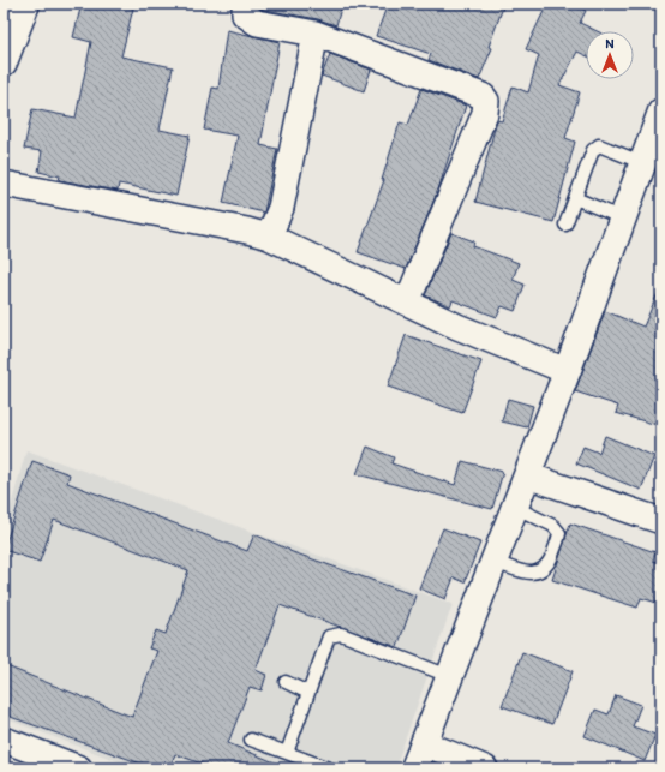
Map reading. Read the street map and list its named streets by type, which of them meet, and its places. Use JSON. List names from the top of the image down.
{
  "north": "top"
}
